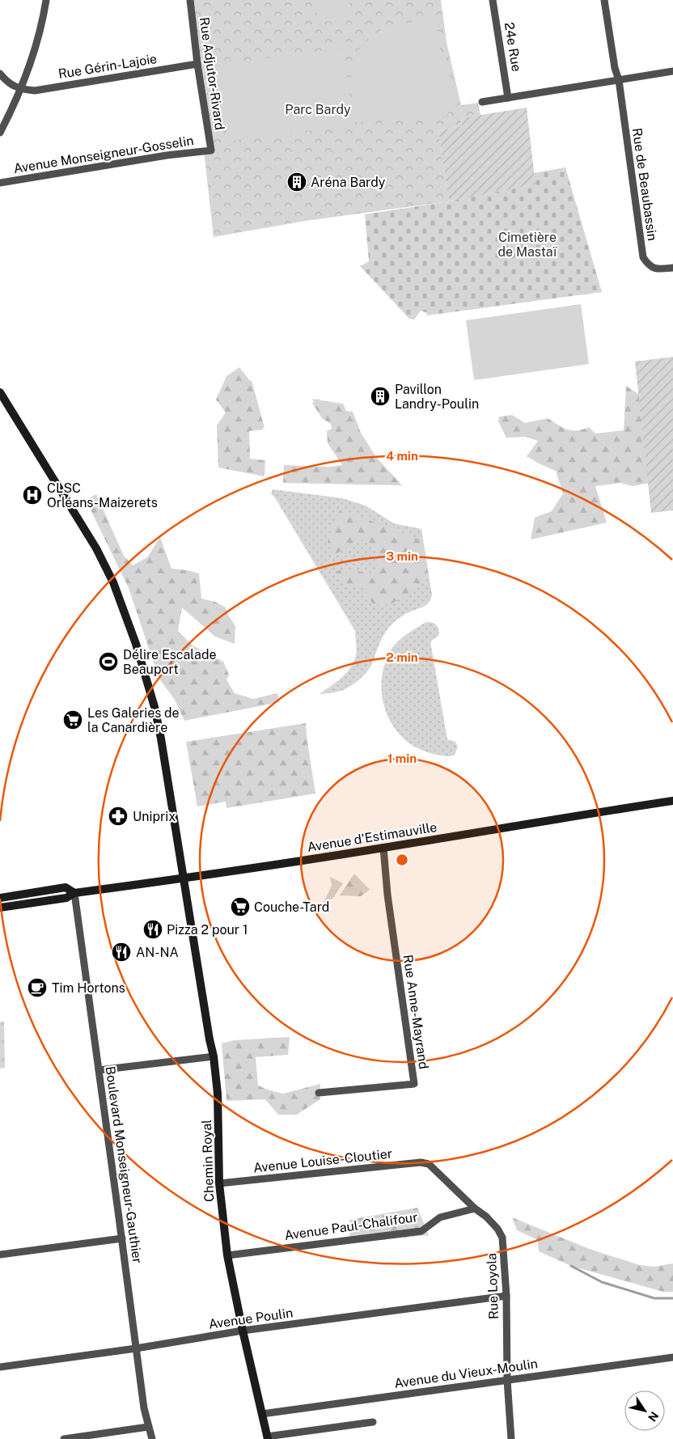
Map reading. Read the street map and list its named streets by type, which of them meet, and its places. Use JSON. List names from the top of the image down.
{
  "streets": {
    "main road": ["Avenue d'Estimauville", "Chemin Royal"],
    "street": [
      "24e Rue",
      "Rue Gérin-Lajoie",
      "Rue Adjutor-Rivard",
      "Avenue Monseigneur-Gosselin",
      "Rue de Beaubassin",
      "Rue Anne-Mayrand",
      "Avenue Louise-Cloutier",
      "Boulevard Monseigneur-Gauthier",
      "Avenue Paul-Chalifour",
      "Rue Loyola",
      "Avenue Poulin",
      "Avenue du Vieux-Moulin"
    ]
  },
  "crossings": [
    ["Rue Gérin-Lajoie", "Rue Adjutor-Rivard"],
    ["Rue Adjutor-Rivard", "Avenue Monseigneur-Gosselin"],
    ["Avenue d'Estimauville", "Rue Anne-Mayrand"],
    ["Avenue d'Estimauville", "Chemin Royal"],
    ["Avenue d'Estimauville", "Boulevard Monseigneur-Gauthier"],
    ["Chemin Royal", "Avenue Louise-Cloutier"],
    ["Chemin Royal", "Avenue Paul-Chalifour"],
    ["Chemin Royal", "Avenue Poulin"],
    ["Chemin Royal", "Avenue du Vieux-Moulin"],
    ["Avenue Louise-Cloutier", "Rue Loyola"],
    ["Boulevard Monseigneur-Gauthier", "Avenue Poulin"],
    ["Avenue Paul-Chalifour", "Rue Loyola"],
    ["Rue Loyola", "Avenue Poulin"],
    ["Rue Loyola", "Avenue du Vieux-Moulin"]
  ],
  "parks": ["Parc Bardy", "Cimetière de Mastaï"],
  "places": {
    "building": ["Aréna Bardy", "Pavillon Landry-Poulin"],
    "hospital": ["CLSC Orléans-Maizerets"],
    "sports": ["Délire Escalade Beauport"],
    "supermarket": ["Les Galeries de la Canardière", "Couche-Tard"],
    "pharmacy": ["Uniprix"],
    "restaurant": ["Pizza 2 pour 1", "AN-NA"],
    "cafe": ["Tim Hortons"]
  },
  "north": "bottom right",
  "rings": [
    "4 min",
    "3 min",
    "2 min",
    "1 min"
  ]
}
